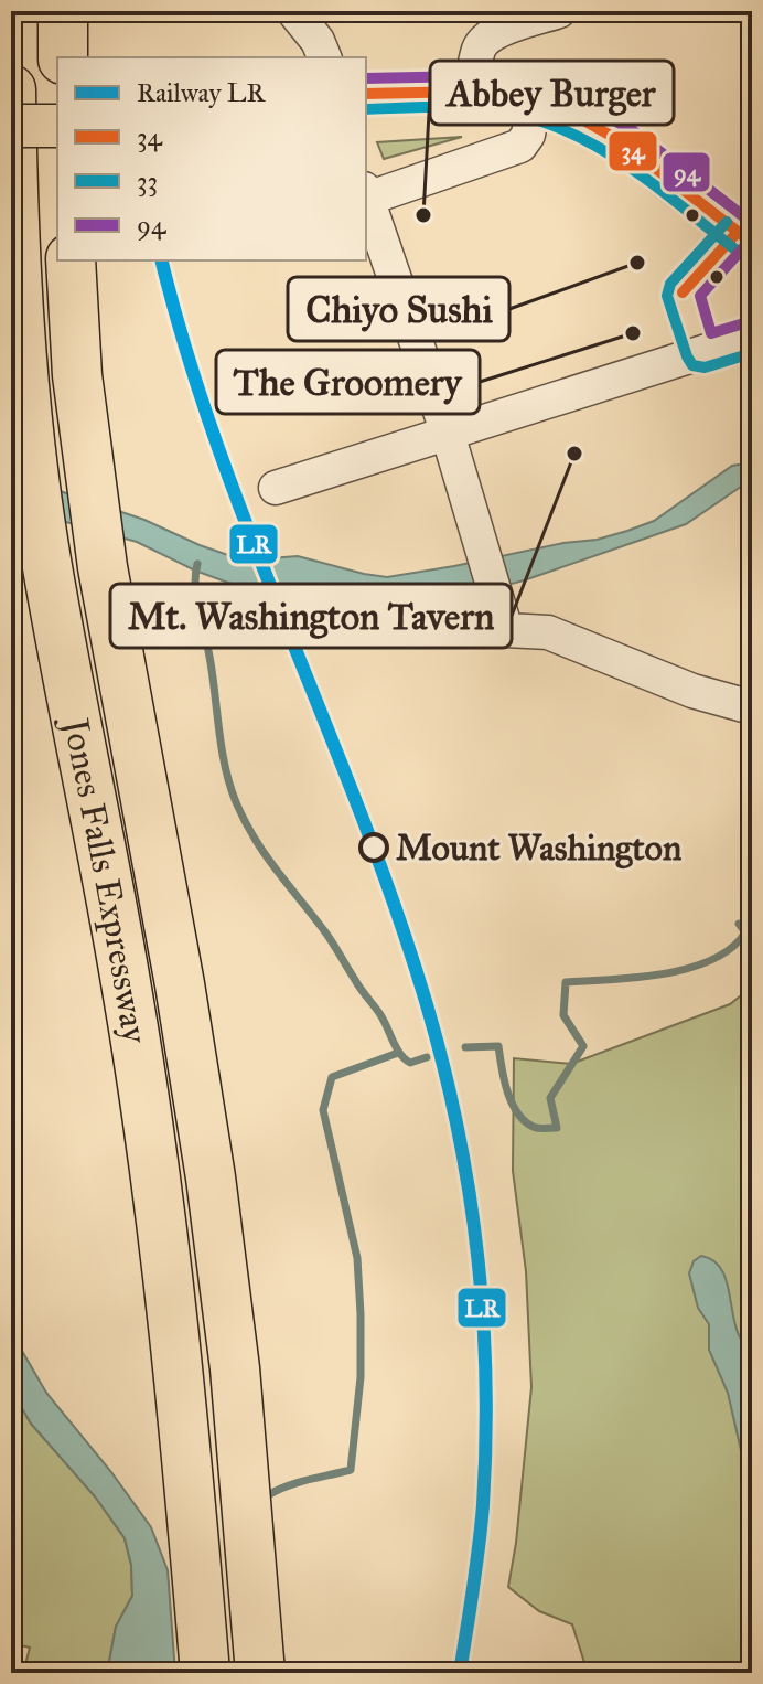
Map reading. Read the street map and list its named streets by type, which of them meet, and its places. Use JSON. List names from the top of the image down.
{
  "streets": {
    "highway": ["Jones Falls Expressway"]
  },
  "places": [
    "Abbey Burger",
    "Chiyo Sushi",
    "The Groomery",
    "Mt. Washington Tavern",
    "Mount Washington"
  ],
  "lines": [
    "transit line 94",
    "transit line 34",
    "transit line 33",
    "rail line LR"
  ],
  "legend": [
    "Railway LR",
    "34",
    "33",
    "94"
  ]
}
